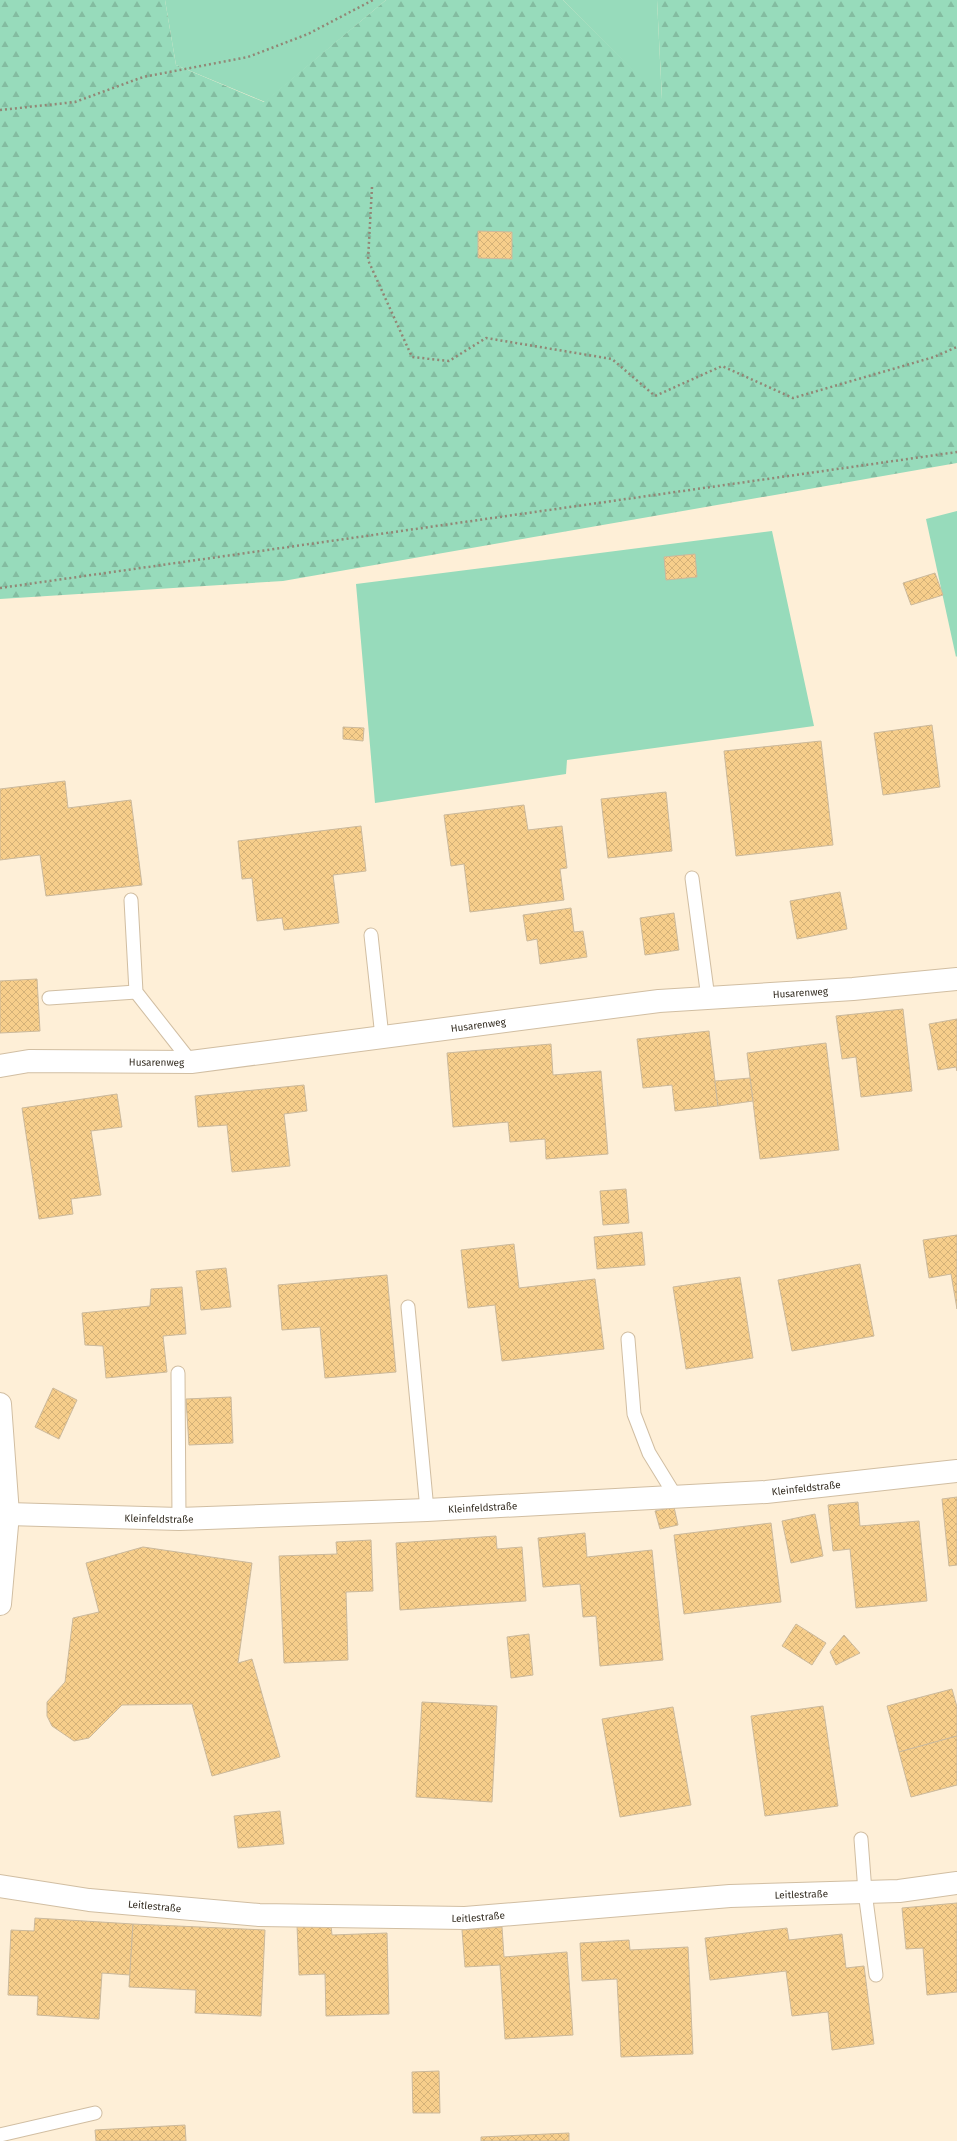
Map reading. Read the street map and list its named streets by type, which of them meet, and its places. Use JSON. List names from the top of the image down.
{
  "streets": {
    "street": ["Husarenweg", "Kleinfeldstraße", "Leitlestraße"]
  }
}
